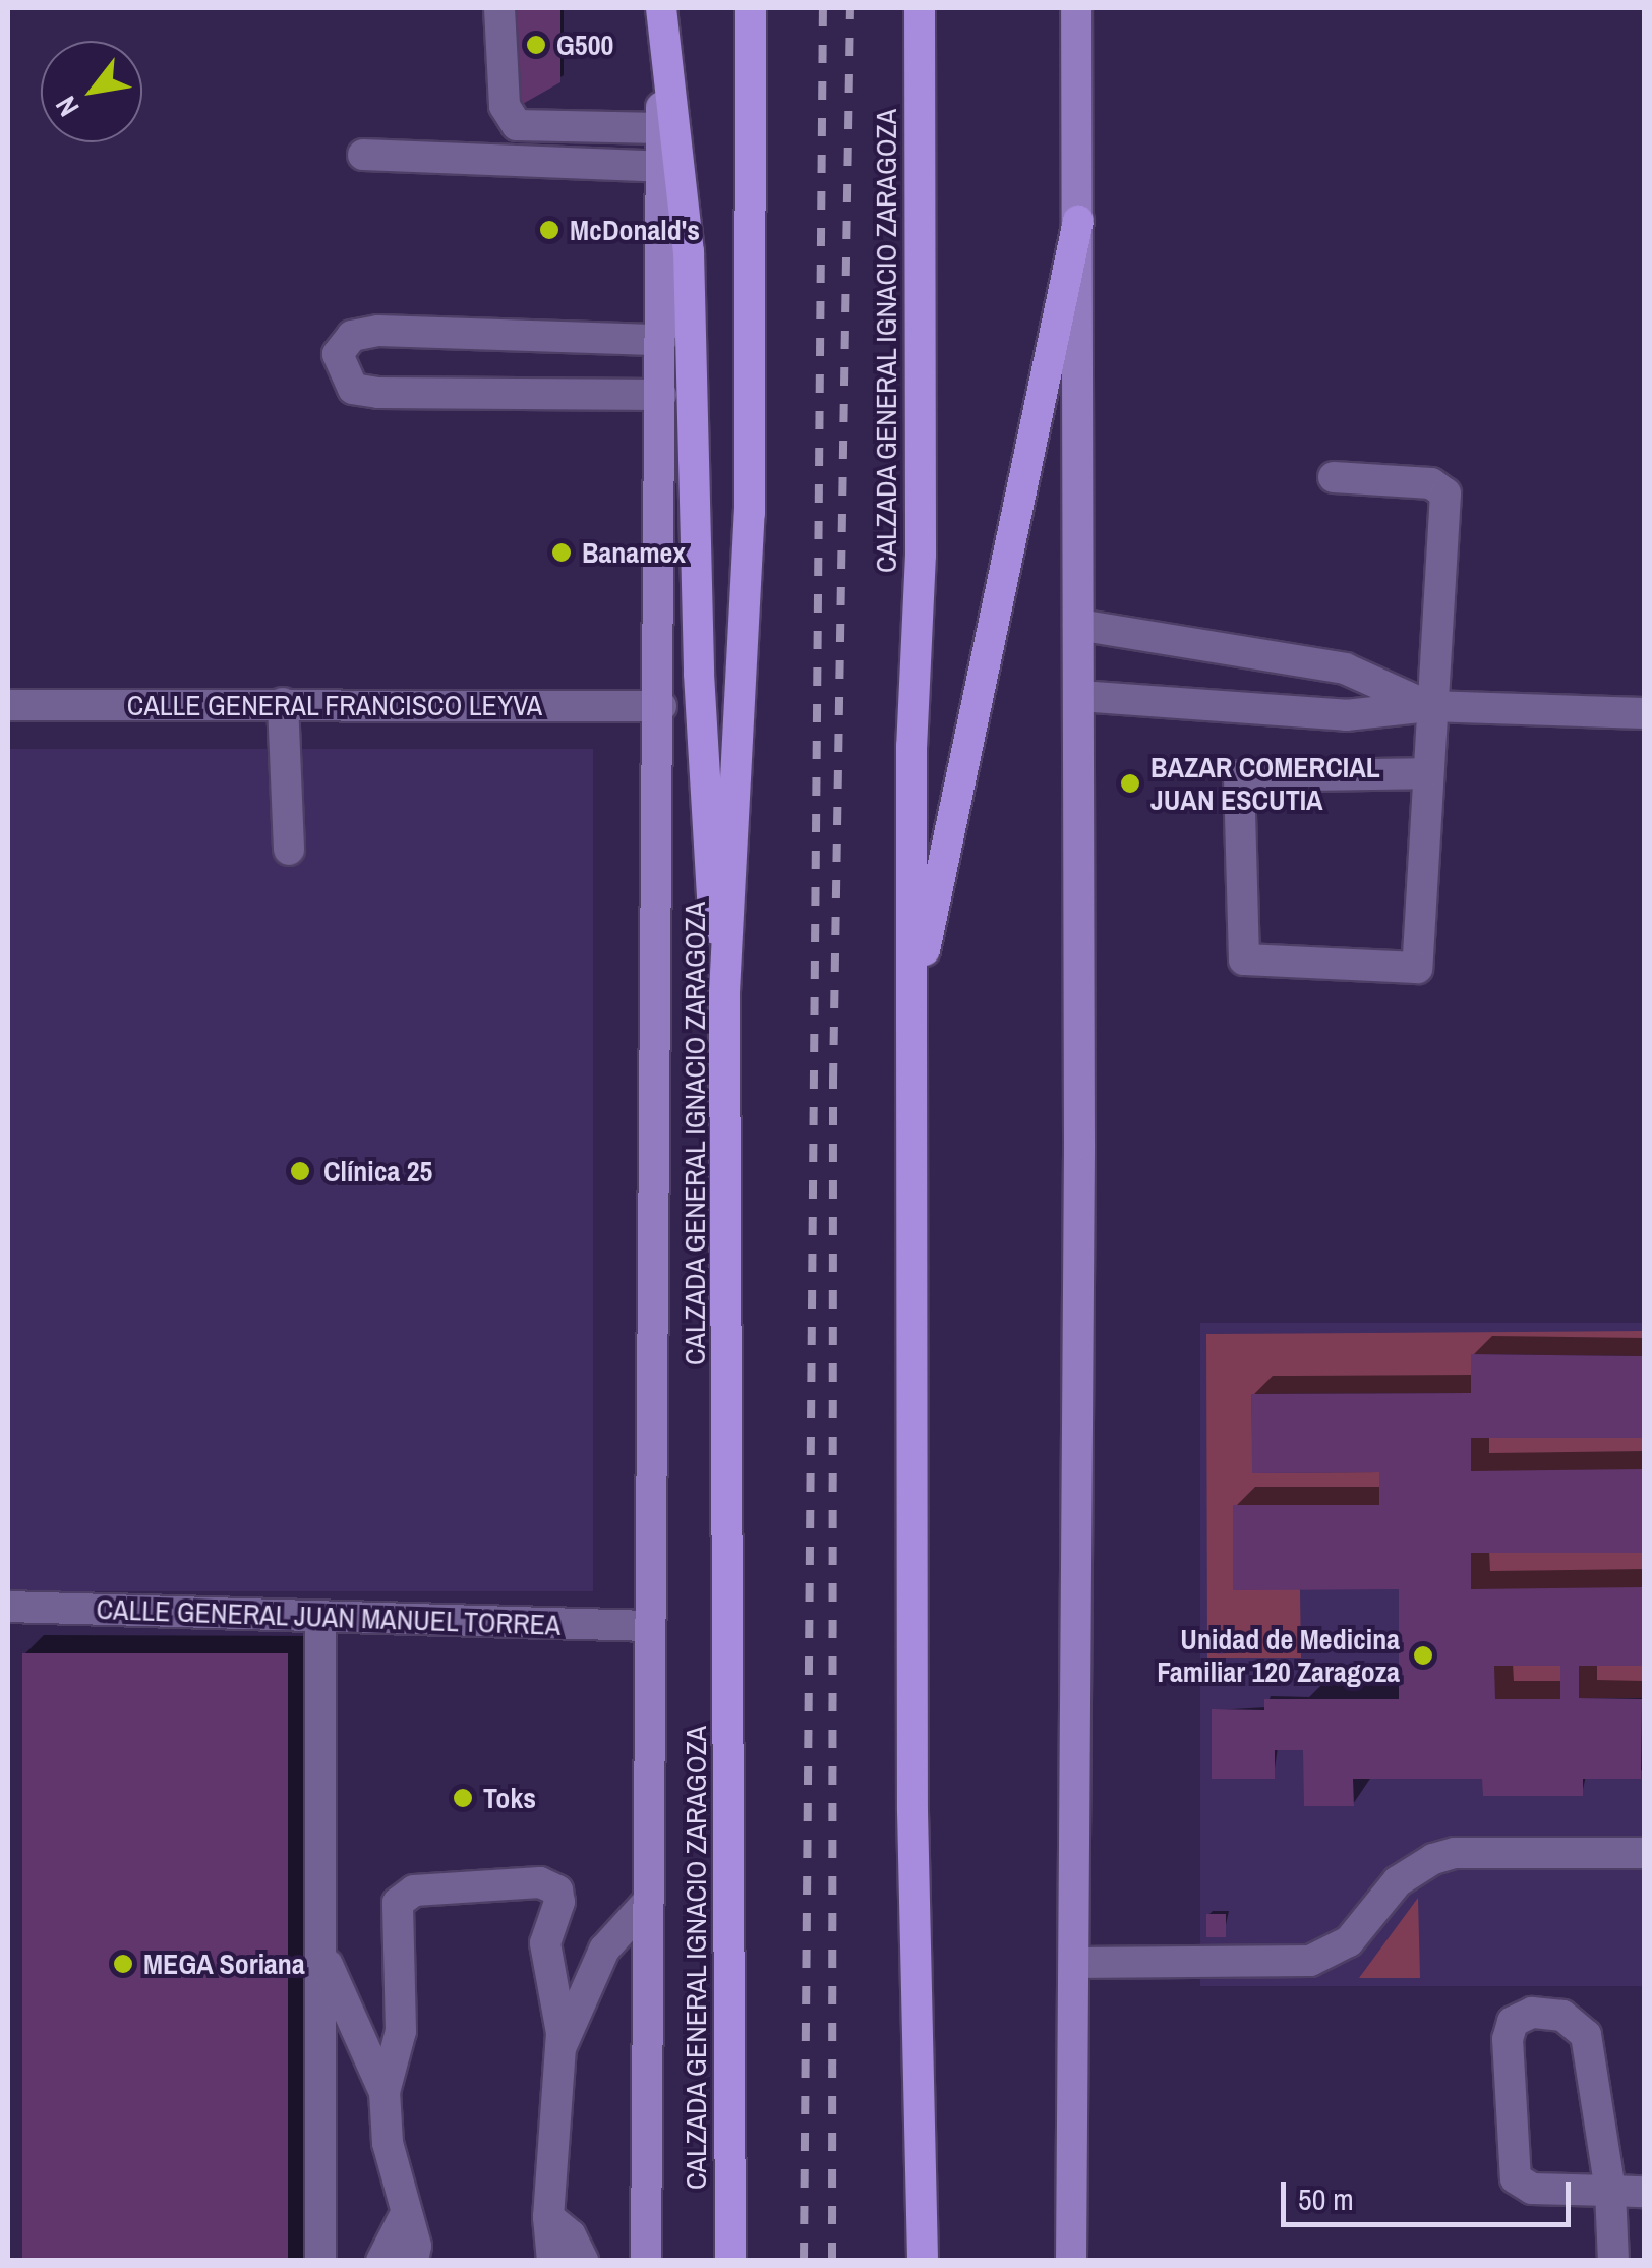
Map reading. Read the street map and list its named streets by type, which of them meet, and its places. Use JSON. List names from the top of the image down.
{
  "streets": {
    "highway": ["CALZADA GENERAL IGNACIO ZARAGOZA"],
    "street": ["CALLE GENERAL FRANCISCO LEYVA", "CALLE GENERAL JUAN MANUEL TORREA"]
  },
  "crossings": [
    ["CALZADA GENERAL IGNACIO ZARAGOZA", "CALLE GENERAL FRANCISCO LEYVA"],
    ["CALZADA GENERAL IGNACIO ZARAGOZA", "CALLE GENERAL JUAN MANUEL TORREA"]
  ],
  "places": [
    "G500",
    "McDonald's",
    "Banamex",
    "BAZAR COMERCIAL JUAN ESCUTIA",
    "Clínica 25",
    "Unidad de Medicina Familiar 120 Zaragoza",
    "Toks",
    "MEGA Soriana"
  ],
  "scale_bar": "50 m",
  "north": "bottom left"
}
